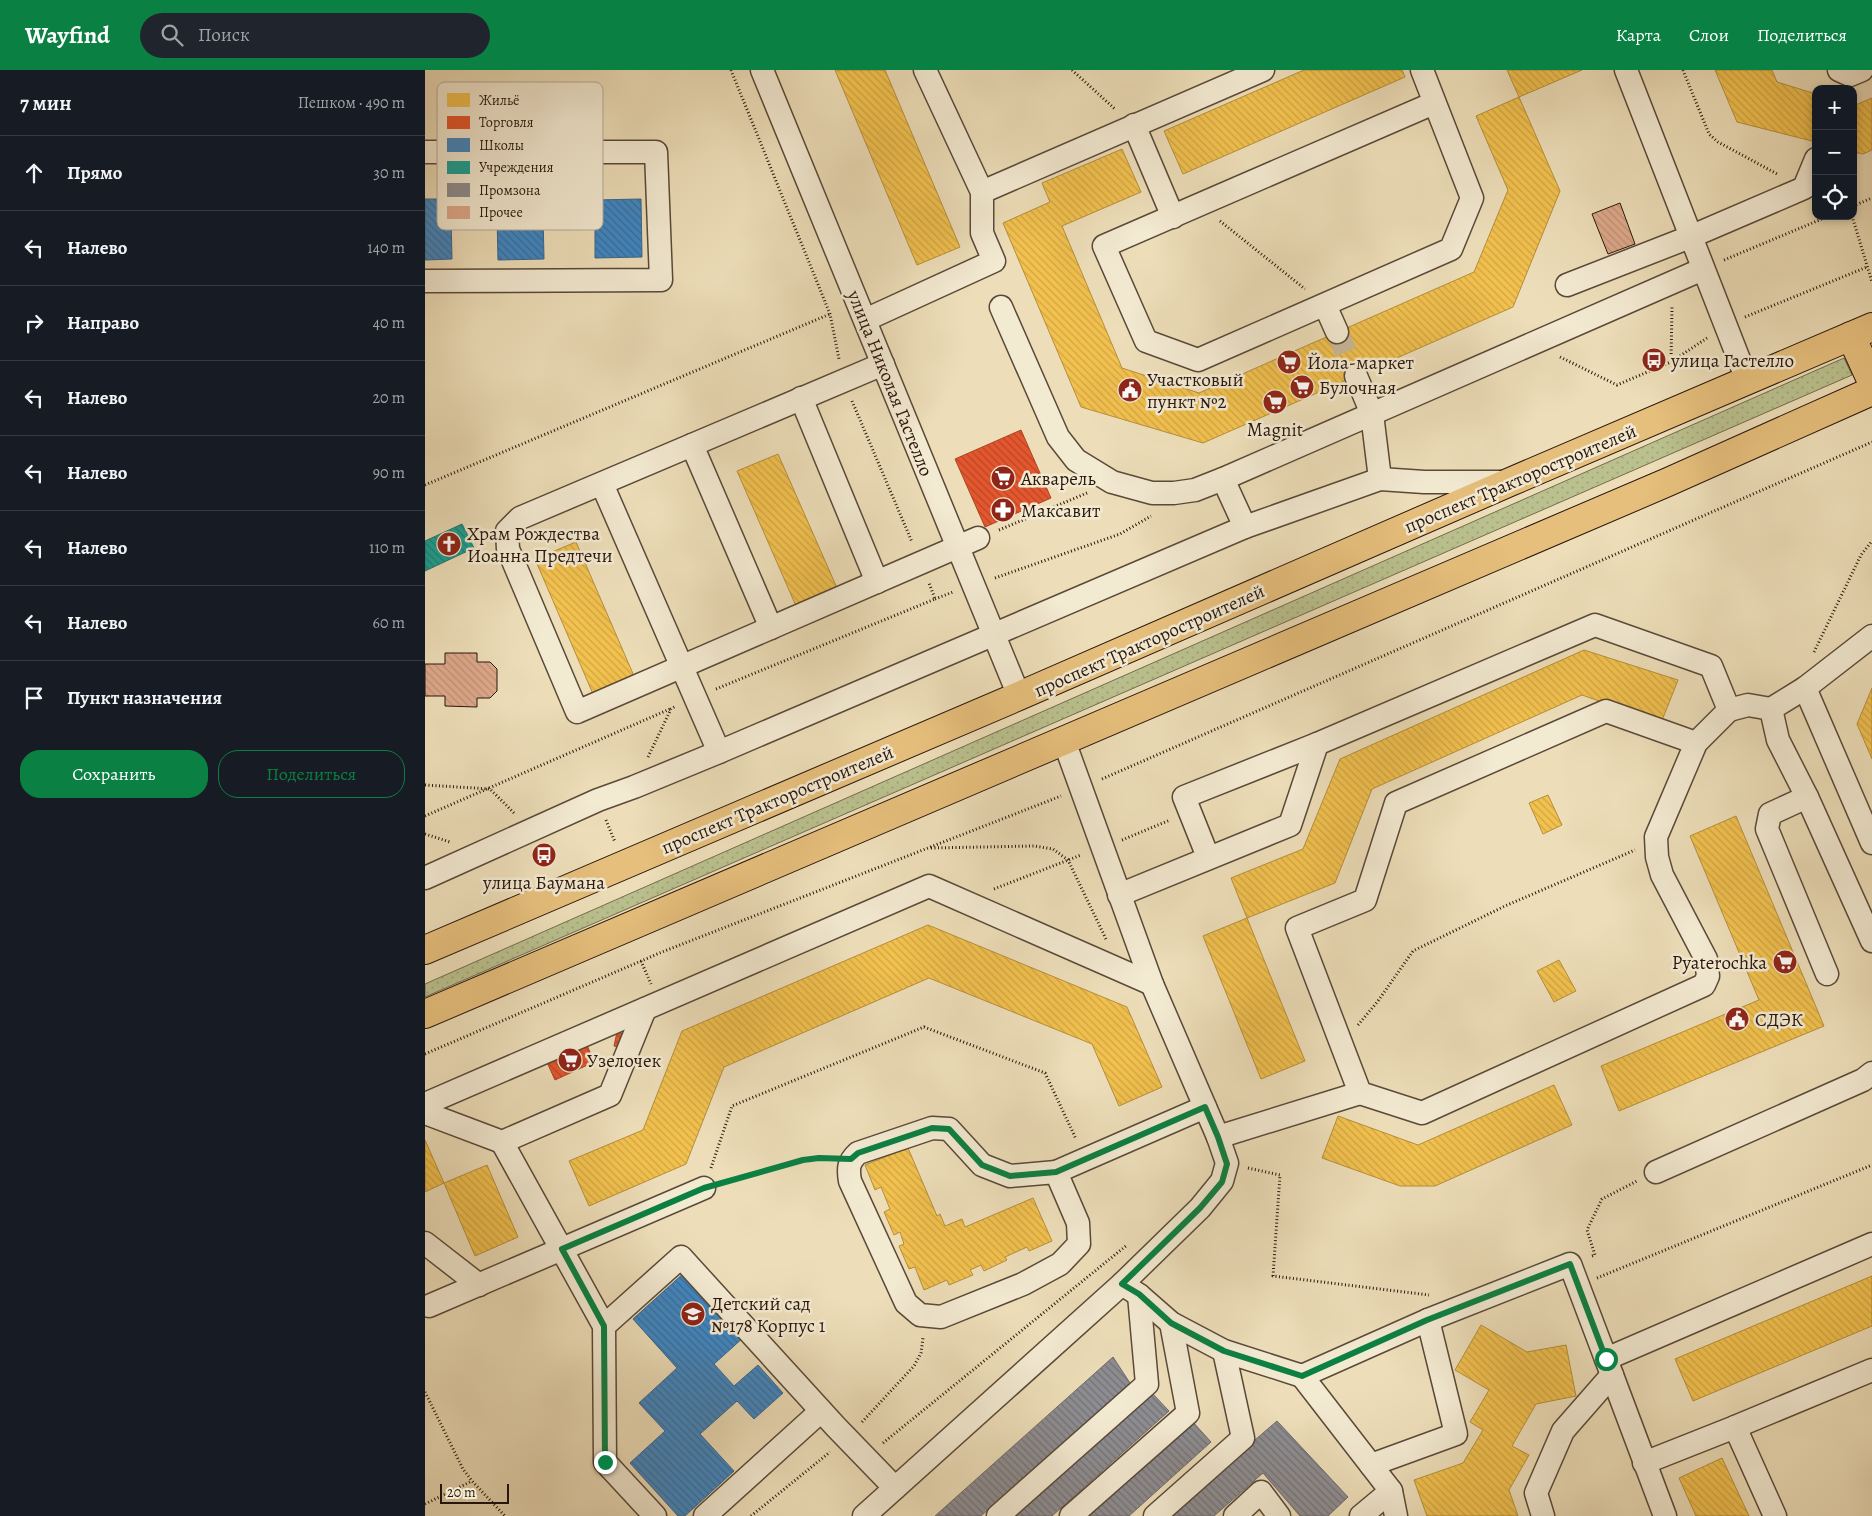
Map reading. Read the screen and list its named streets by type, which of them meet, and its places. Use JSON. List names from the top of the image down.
{
  "streets": {
    "main road": ["проспект Тракторостроителей"],
    "street": ["улица Николая Гастелло"]
  },
  "crossings": [
    ["улица Николая Гастелло", "проспект Тракторостроителей"]
  ],
  "places": {
    "bus stop": ["улица Гастелло", "улица Баумана"],
    "supermarket": [
      "Йола-маркет",
      "Булочная",
      "Magnit",
      "Акварель",
      "Pyaterochka",
      "Узелочек"
    ],
    "public building": ["Участковый пункт №2", "СДЭК"],
    "pharmacy": ["Максавит"],
    "church": ["Храм Рождества Иоанна Предтечи"],
    "school or university": ["Детский сад №178 Корпус 1"]
  },
  "legend": [
    "Жильё",
    "Торговля",
    "Школы",
    "Учреждения",
    "Промзона",
    "Прочее"
  ],
  "scale_bar": "20 m",
  "page": {
    "header": "Wayfind",
    "search": "Поиск",
    "nav": ["Карта", "Слои", "Поделиться"],
    "heading": ["7 мин", "Пешком · 490 m"],
    "map_buttons": ["+", "−"],
    "list": [
      ["Прямо", "30 m"],
      ["Налево", "140 m"],
      ["Направо", "40 m"],
      ["Налево", "20 m"],
      ["Налево", "90 m"],
      ["Налево", "110 m"],
      ["Налево", "60 m"],
      "Пункт назначения"
    ],
    "buttons": ["Сохранить", "Поделиться"],
    "scale": "20 m"
  }
}
